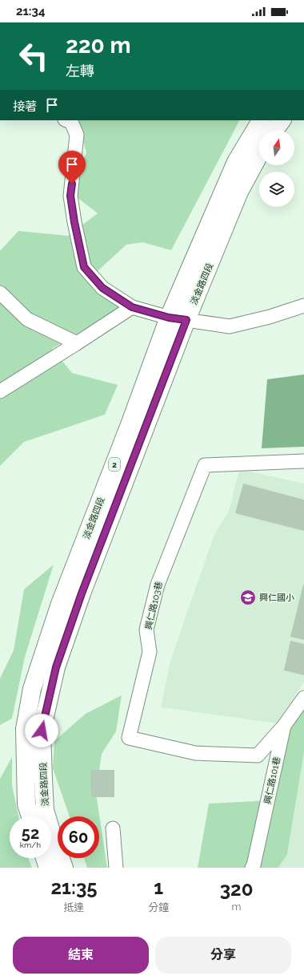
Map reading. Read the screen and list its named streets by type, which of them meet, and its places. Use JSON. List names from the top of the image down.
{
  "streets": {
    "main road": ["淡金路四段", "2"],
    "street": ["興仁路103巷", "興仁路101巷"]
  },
  "crossings": [
    ["興仁路103巷", "興仁路101巷"]
  ],
  "places": {
    "school or university": ["興仁國小"]
  },
  "north": "top",
  "page": {
    "status": "21:34",
    "turn": ["220 m", "左轉"],
    "then": "接著",
    "speed": "52 km/h",
    "limit": "60",
    "eta": [
      "21:35",
      "抵達",
      "1",
      "分鐘",
      "320",
      "m"
    ],
    "buttons": ["結束", "分享"]
  }
}
